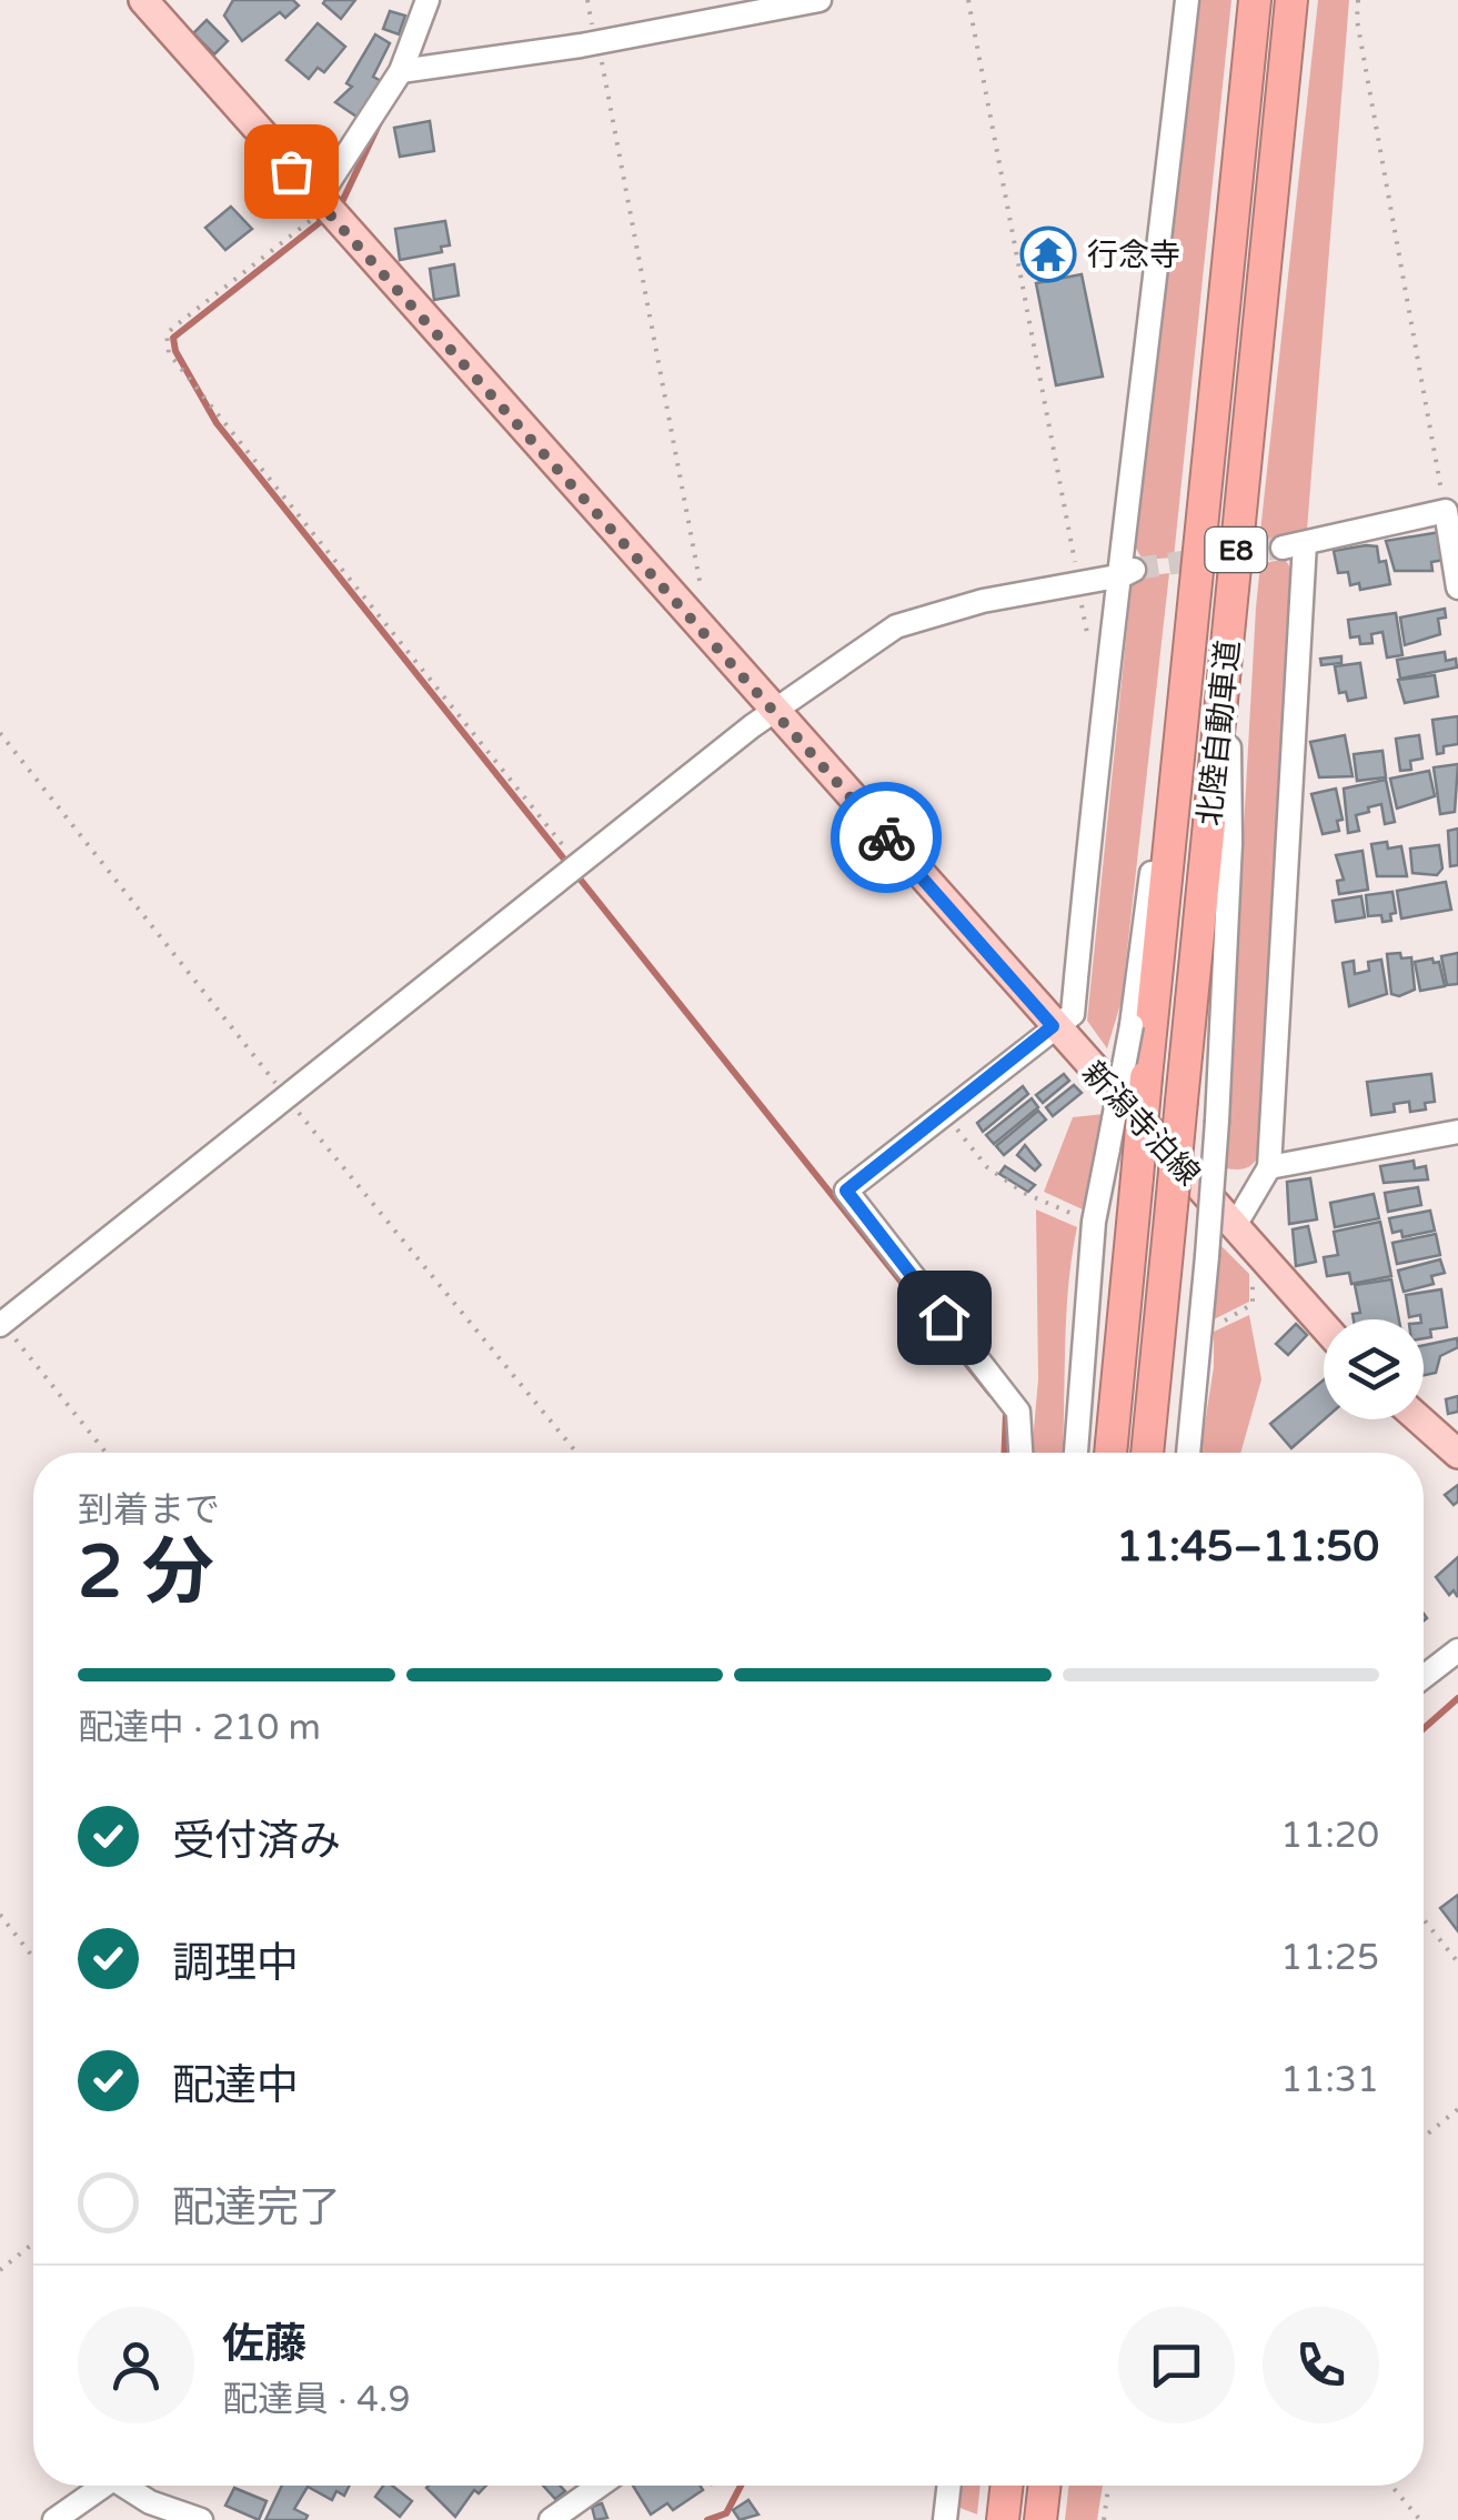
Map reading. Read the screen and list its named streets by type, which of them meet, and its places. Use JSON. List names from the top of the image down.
{
  "streets": {
    "highway": ["E8", "北陸自動車道"],
    "main road": ["新潟寺泊線"]
  },
  "places": {
    "temple": ["行念寺"]
  },
  "page": {
    "heading": ["2 分", "到着まで", "11:45–11:50"],
    "panel": ["佐藤", "配達員 · 4.9"],
    "bar": "配達中 · 210 m",
    "list": [
      ["受付済み", "11:20"],
      ["調理中", "11:25"],
      ["配達中", "11:31"],
      "配達完了"
    ]
  }
}
